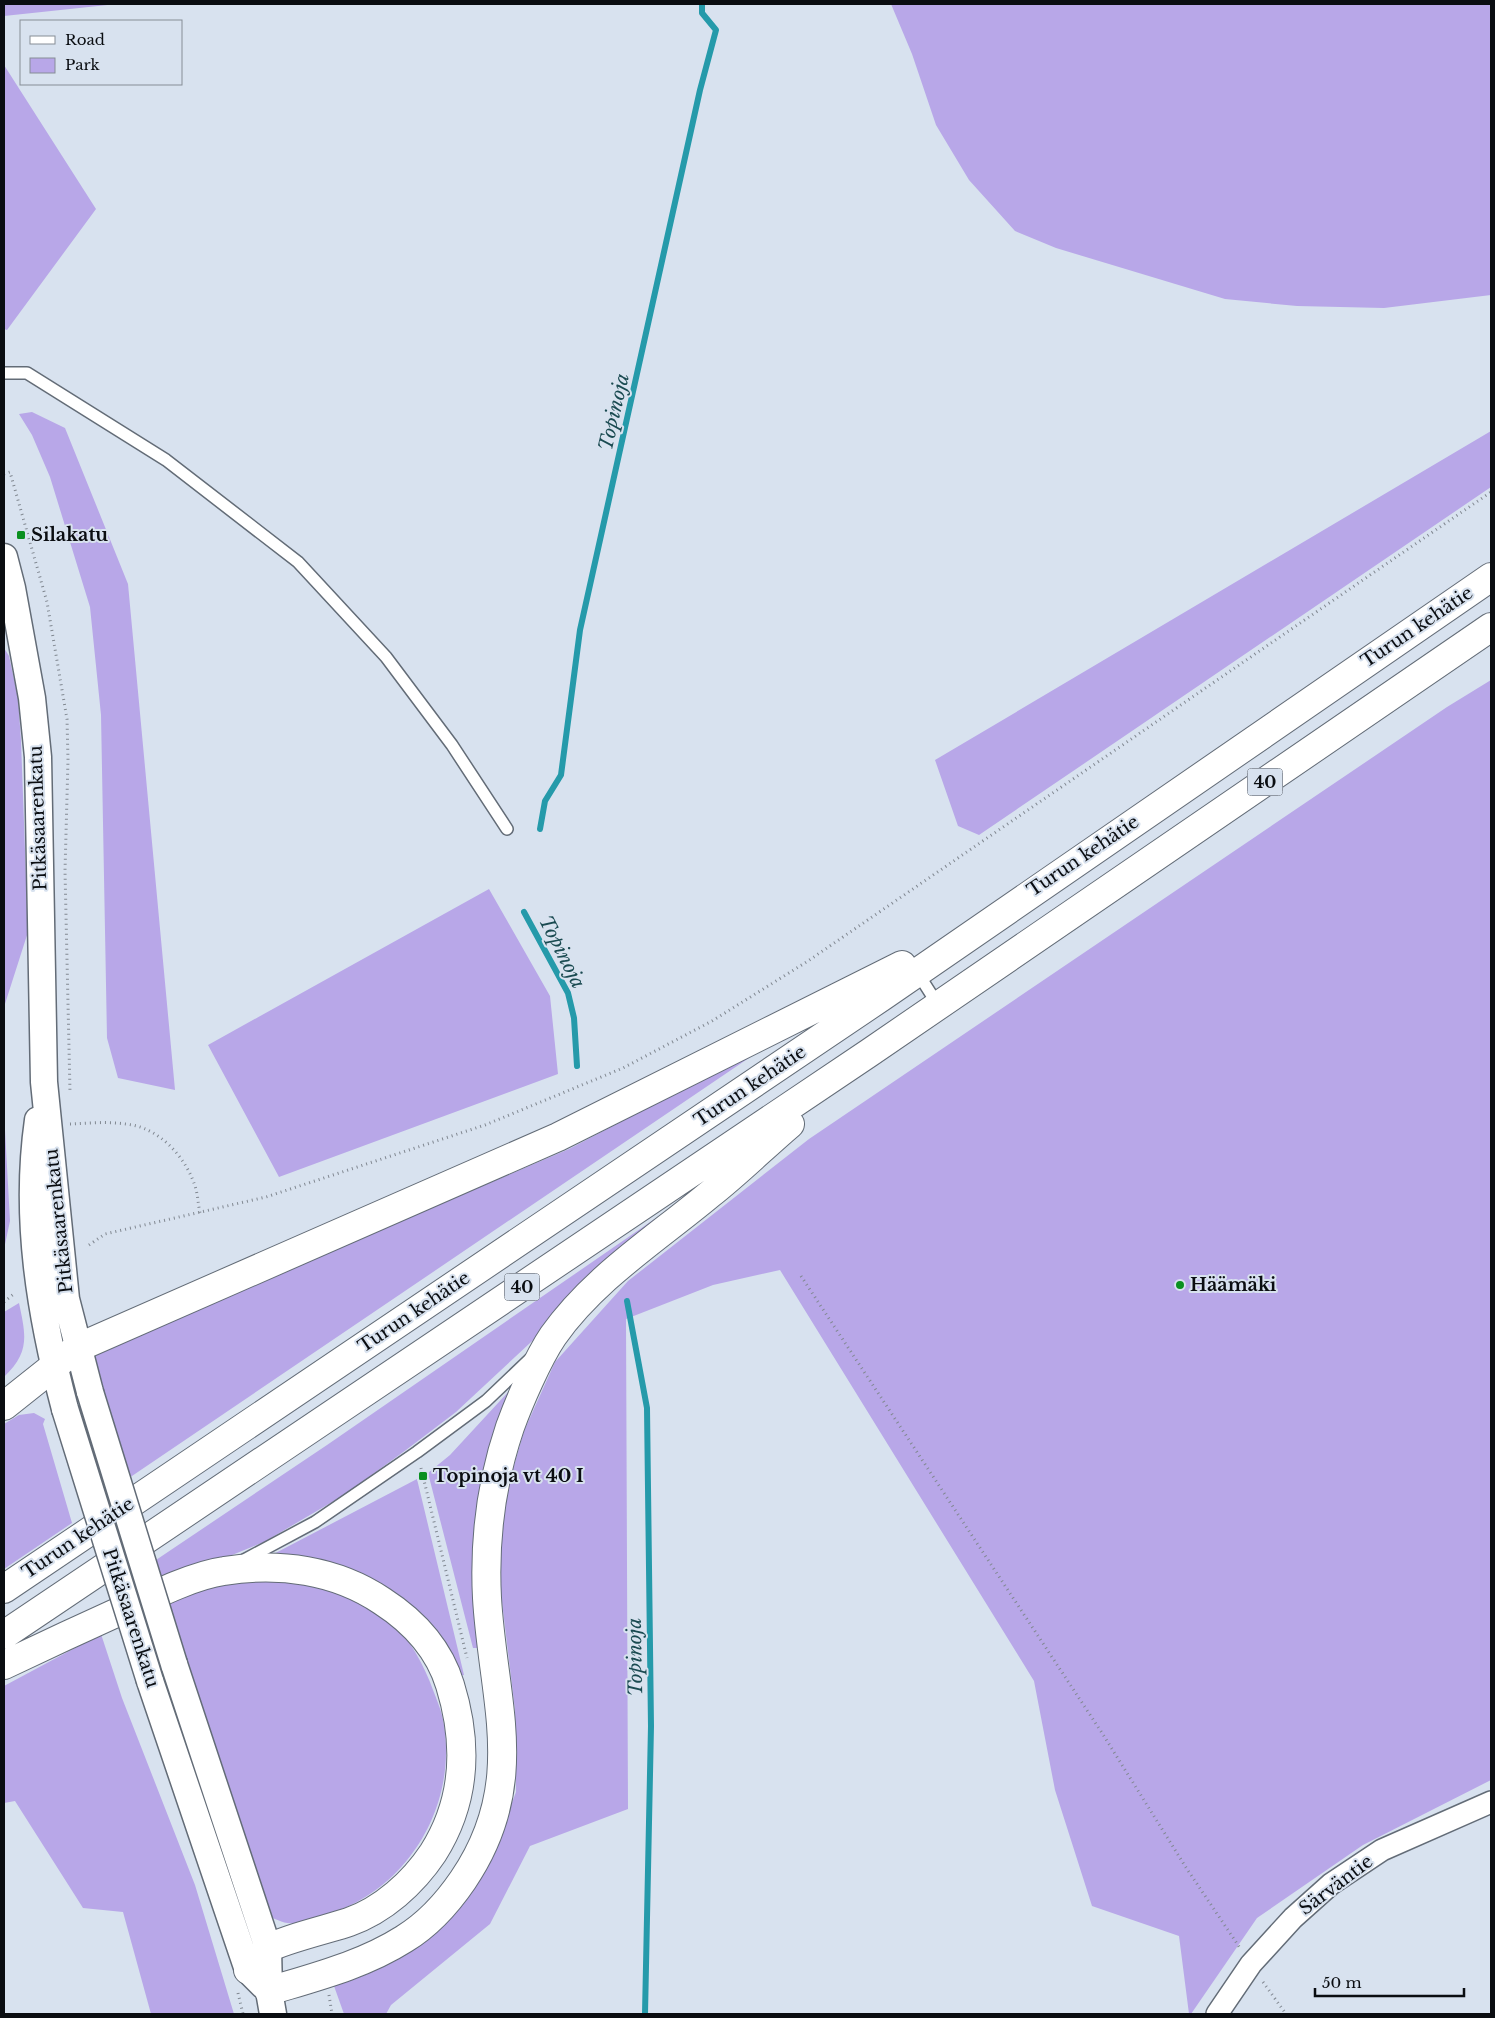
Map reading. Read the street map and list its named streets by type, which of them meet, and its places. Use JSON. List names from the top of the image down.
{
  "streets": {
    "highway": ["Turun kehätie", "40"],
    "street": ["Pitkäsaarenkatu", "Särväntie"]
  },
  "water": ["Topinoja"],
  "places": {
    "transit": ["Silakatu", "Topinoja vt 40 I"],
    "other": ["Häämäki"]
  },
  "legend": ["Road", "Park"],
  "scale_bar": "50 m"
}
